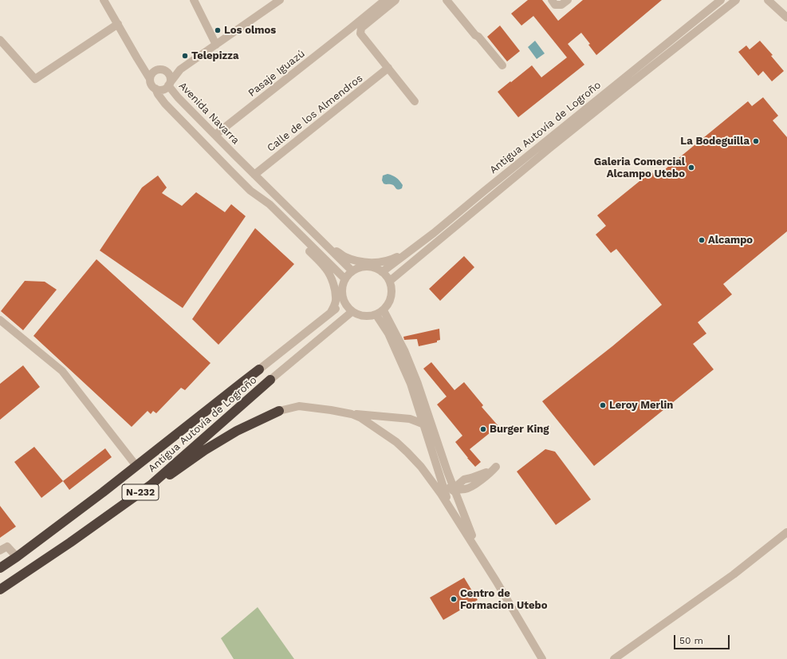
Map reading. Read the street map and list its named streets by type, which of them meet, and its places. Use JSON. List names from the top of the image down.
{
  "streets": {
    "highway": ["Antigua Autovía de Logroño", "N-232"],
    "street": ["Pasaje Iguazú", "Avenida Navarra", "Calle de los Almendros"]
  },
  "crossings": [
    ["Pasaje Iguazú", "Avenida Navarra"],
    ["Avenida Navarra", "Calle de los Almendros"]
  ],
  "places": [
    "Los olmos",
    "Telepizza",
    "La Bodeguilla",
    "Galeria Comercial Alcampo Utebo",
    "Alcampo",
    "Leroy Merlin",
    "Burger King",
    "Centro de Formacion Utebo"
  ],
  "scale_bar": "50 m"
}
